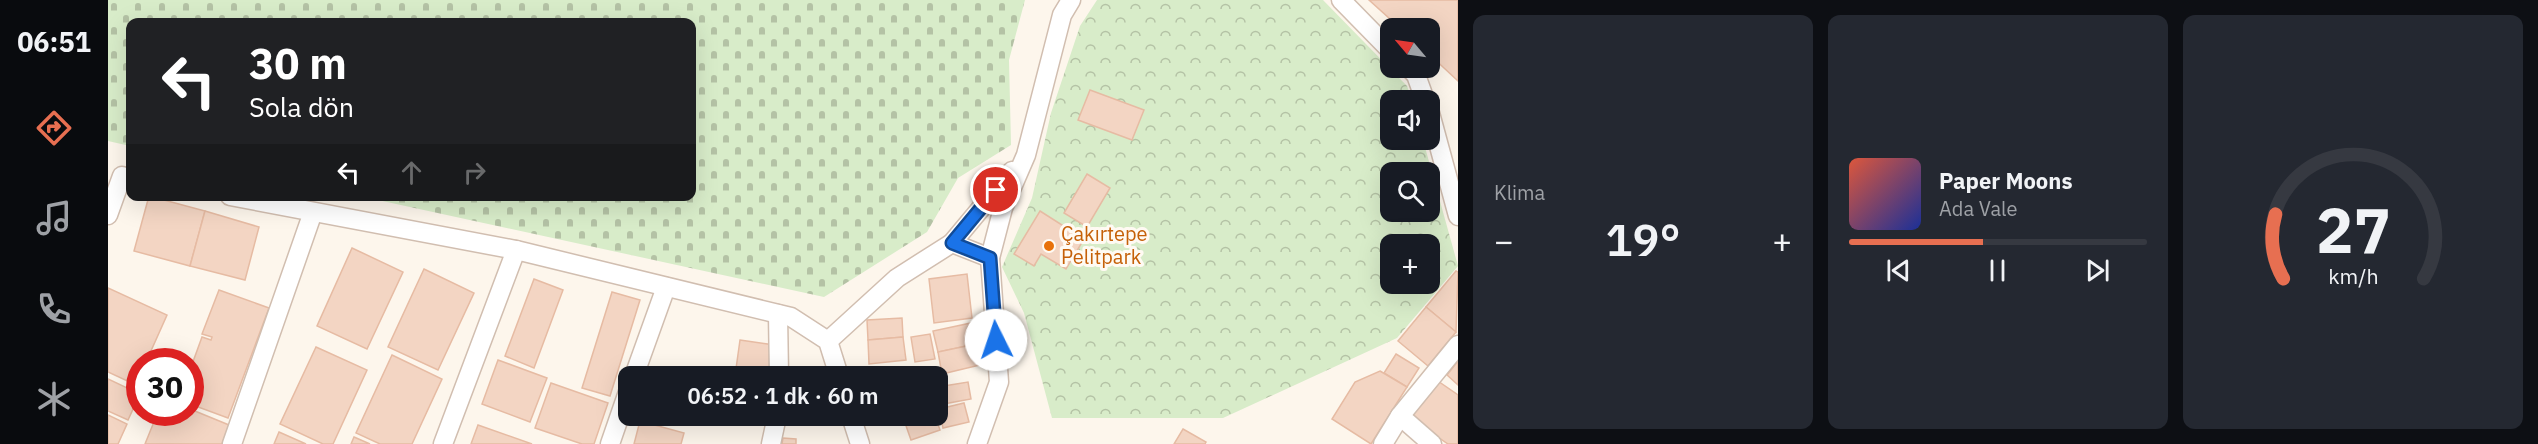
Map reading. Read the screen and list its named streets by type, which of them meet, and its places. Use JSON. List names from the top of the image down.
{
  "places": ["Çakırtepe Pelitpark"],
  "north": "top left",
  "page": {
    "tabs": "06:51",
    "tile": "Klima",
    "map_buttons": "+",
    "turn": ["30 m", "Sola dön"],
    "song": ["Paper Moons", "Ada Vale"],
    "heat": ["−", "19°", "+"],
    "limit": "30",
    "trip": "06:52 · 1 dk · 60 m",
    "gauge": ["27", "km/h"]
  }
}
